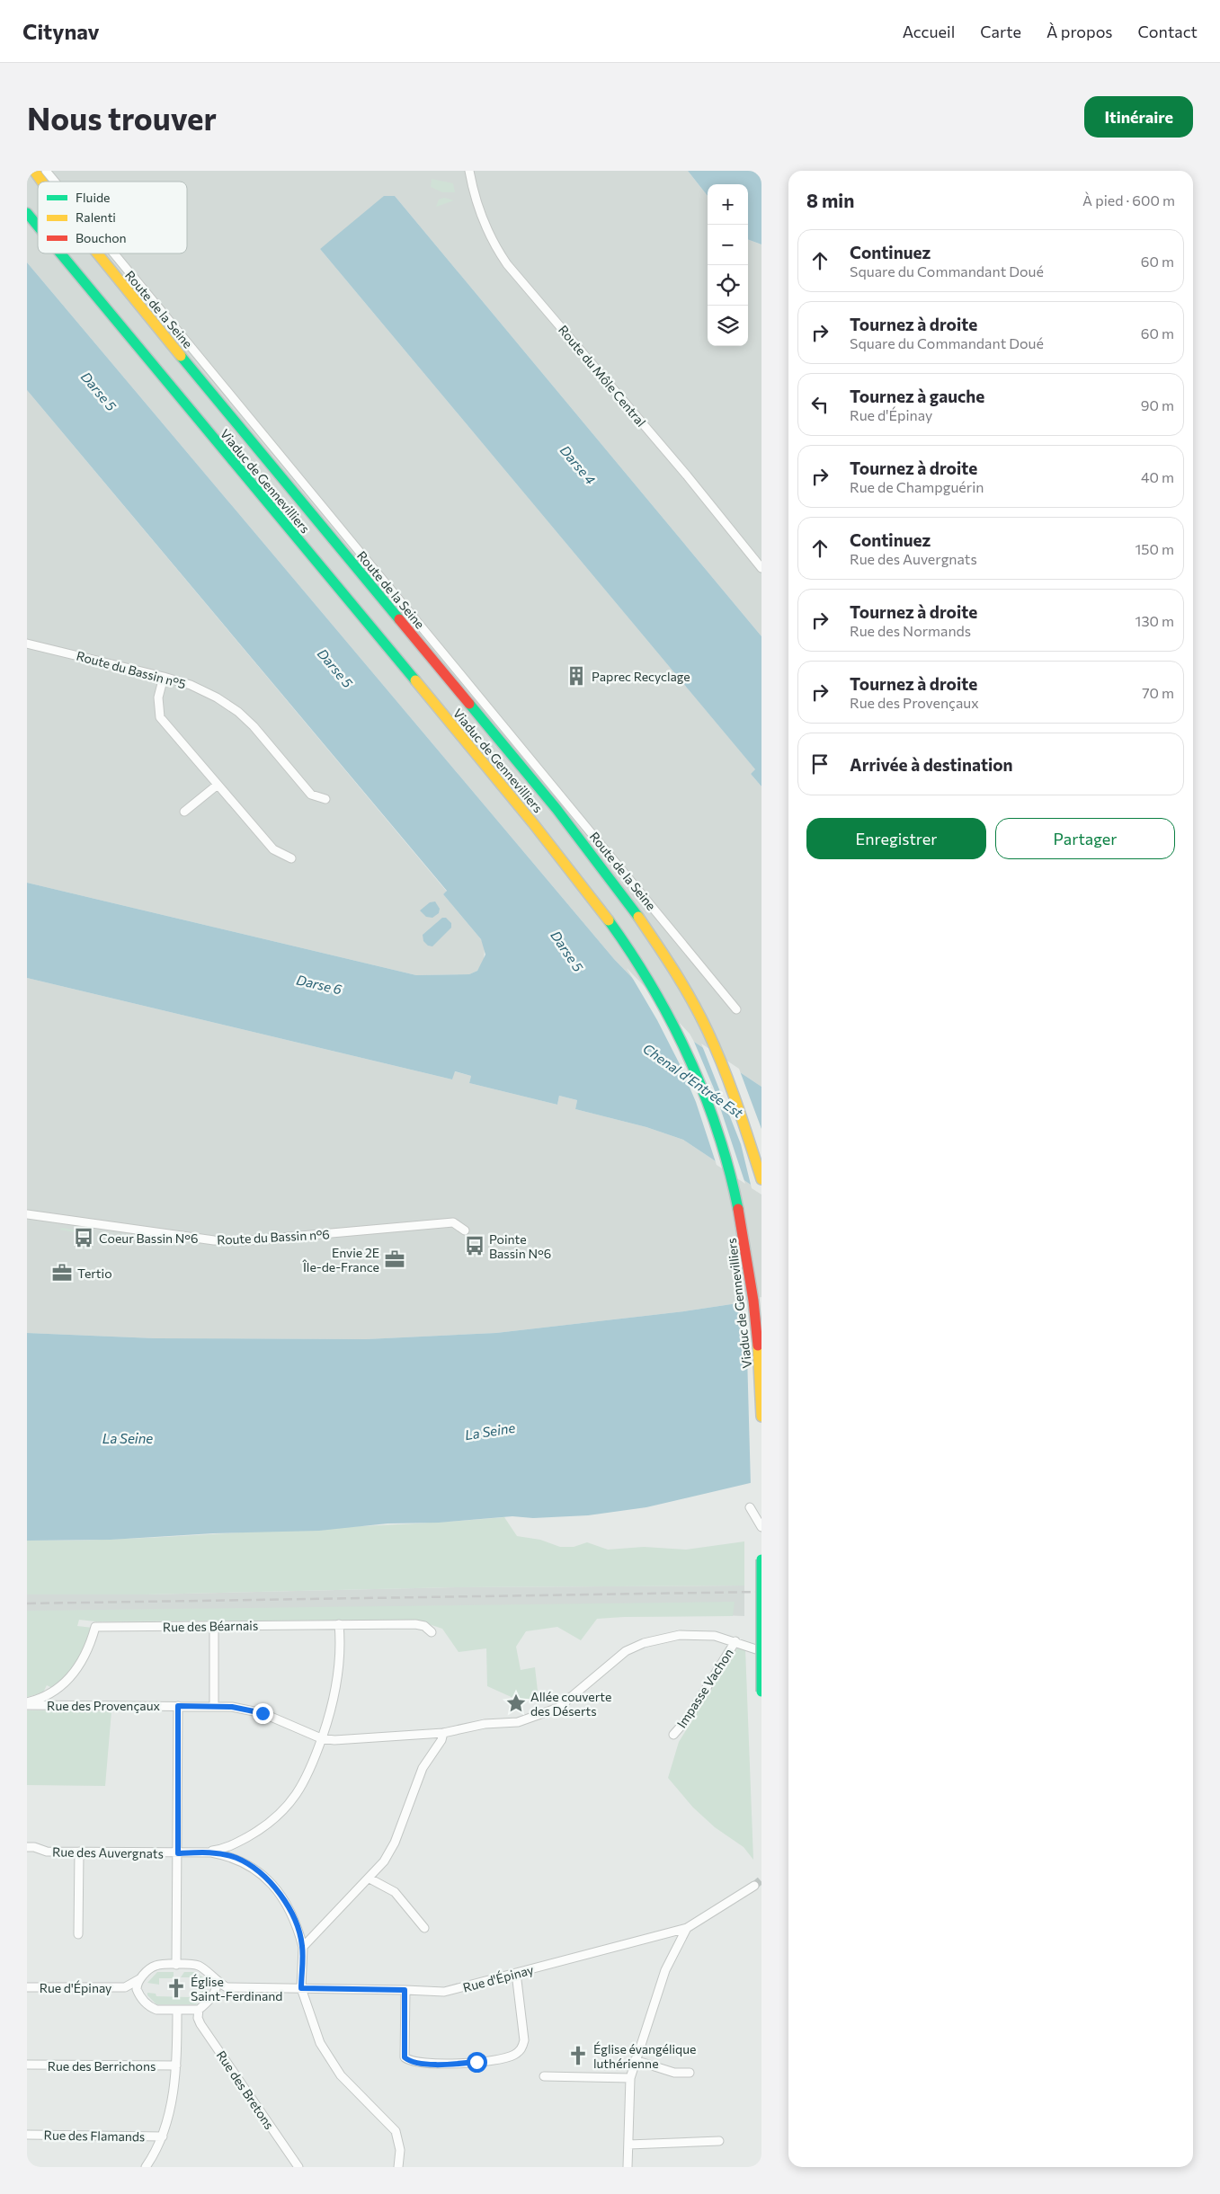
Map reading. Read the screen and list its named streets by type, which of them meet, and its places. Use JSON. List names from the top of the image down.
{
  "streets": {
    "highway": ["Viaduc de Gennevilliers"],
    "street": [
      "Route de la Seine",
      "Route du Môle Central",
      "Route du Bassin n°5",
      "Route du Bassin n°6",
      "Rue des Béarnais",
      "Impasse Vachon",
      "Rue des Provençaux",
      "Rue des Auvergnats",
      "Rue d'Épinay",
      "Rue des Berrichons",
      "Rue des Bretons",
      "Rue des Flamands"
    ]
  },
  "crossings": [
    ["Rue des Béarnais", "Rue des Provençaux"],
    ["Impasse Vachon", "Rue des Provençaux"],
    ["Rue des Auvergnats", "Rue d'Épinay"],
    ["Rue d'Épinay", "Rue des Bretons"]
  ],
  "water": [
    "Darse 5",
    "Darse 4",
    "Darse 6",
    "Chenal d'Entrée Est",
    "La Seine"
  ],
  "places": {
    "building": ["Paprec Recyclage"],
    "bus stop": ["Coeur Bassin N°6", "Pointe Bassin N°6"],
    "office": ["Envie 2E Île-de-France", "Tertio"],
    "place": ["Allée couverte des Déserts"],
    "church": ["Église Saint-Ferdinand", "Église évangélique luthérienne"]
  },
  "legend": ["Fluide", "Ralenti", "Bouchon"],
  "page": {
    "header": "Citynav",
    "nav": [
      "Accueil",
      "Carte",
      "À propos",
      "Contact"
    ],
    "buttons": [
      "Itinéraire",
      ["Enregistrer", "Partager"]
    ],
    "title": "Nous trouver",
    "heading": ["8 min", "À pied · 600 m"],
    "map_buttons": ["+", "−"],
    "list": [
      ["Continuez", "Square du Commandant Doué", "60 m"],
      ["Tournez à droite", "Square du Commandant Doué", "60 m"],
      ["Tournez à gauche", "Rue d'Épinay", "90 m"],
      ["Tournez à droite", "Rue de Champguérin", "40 m"],
      ["Continuez", "Rue des Auvergnats", "150 m"],
      ["Tournez à droite", "Rue des Normands", "130 m"],
      ["Tournez à droite", "Rue des Provençaux", "70 m"],
      "Arrivée à destination"
    ]
  }
}
